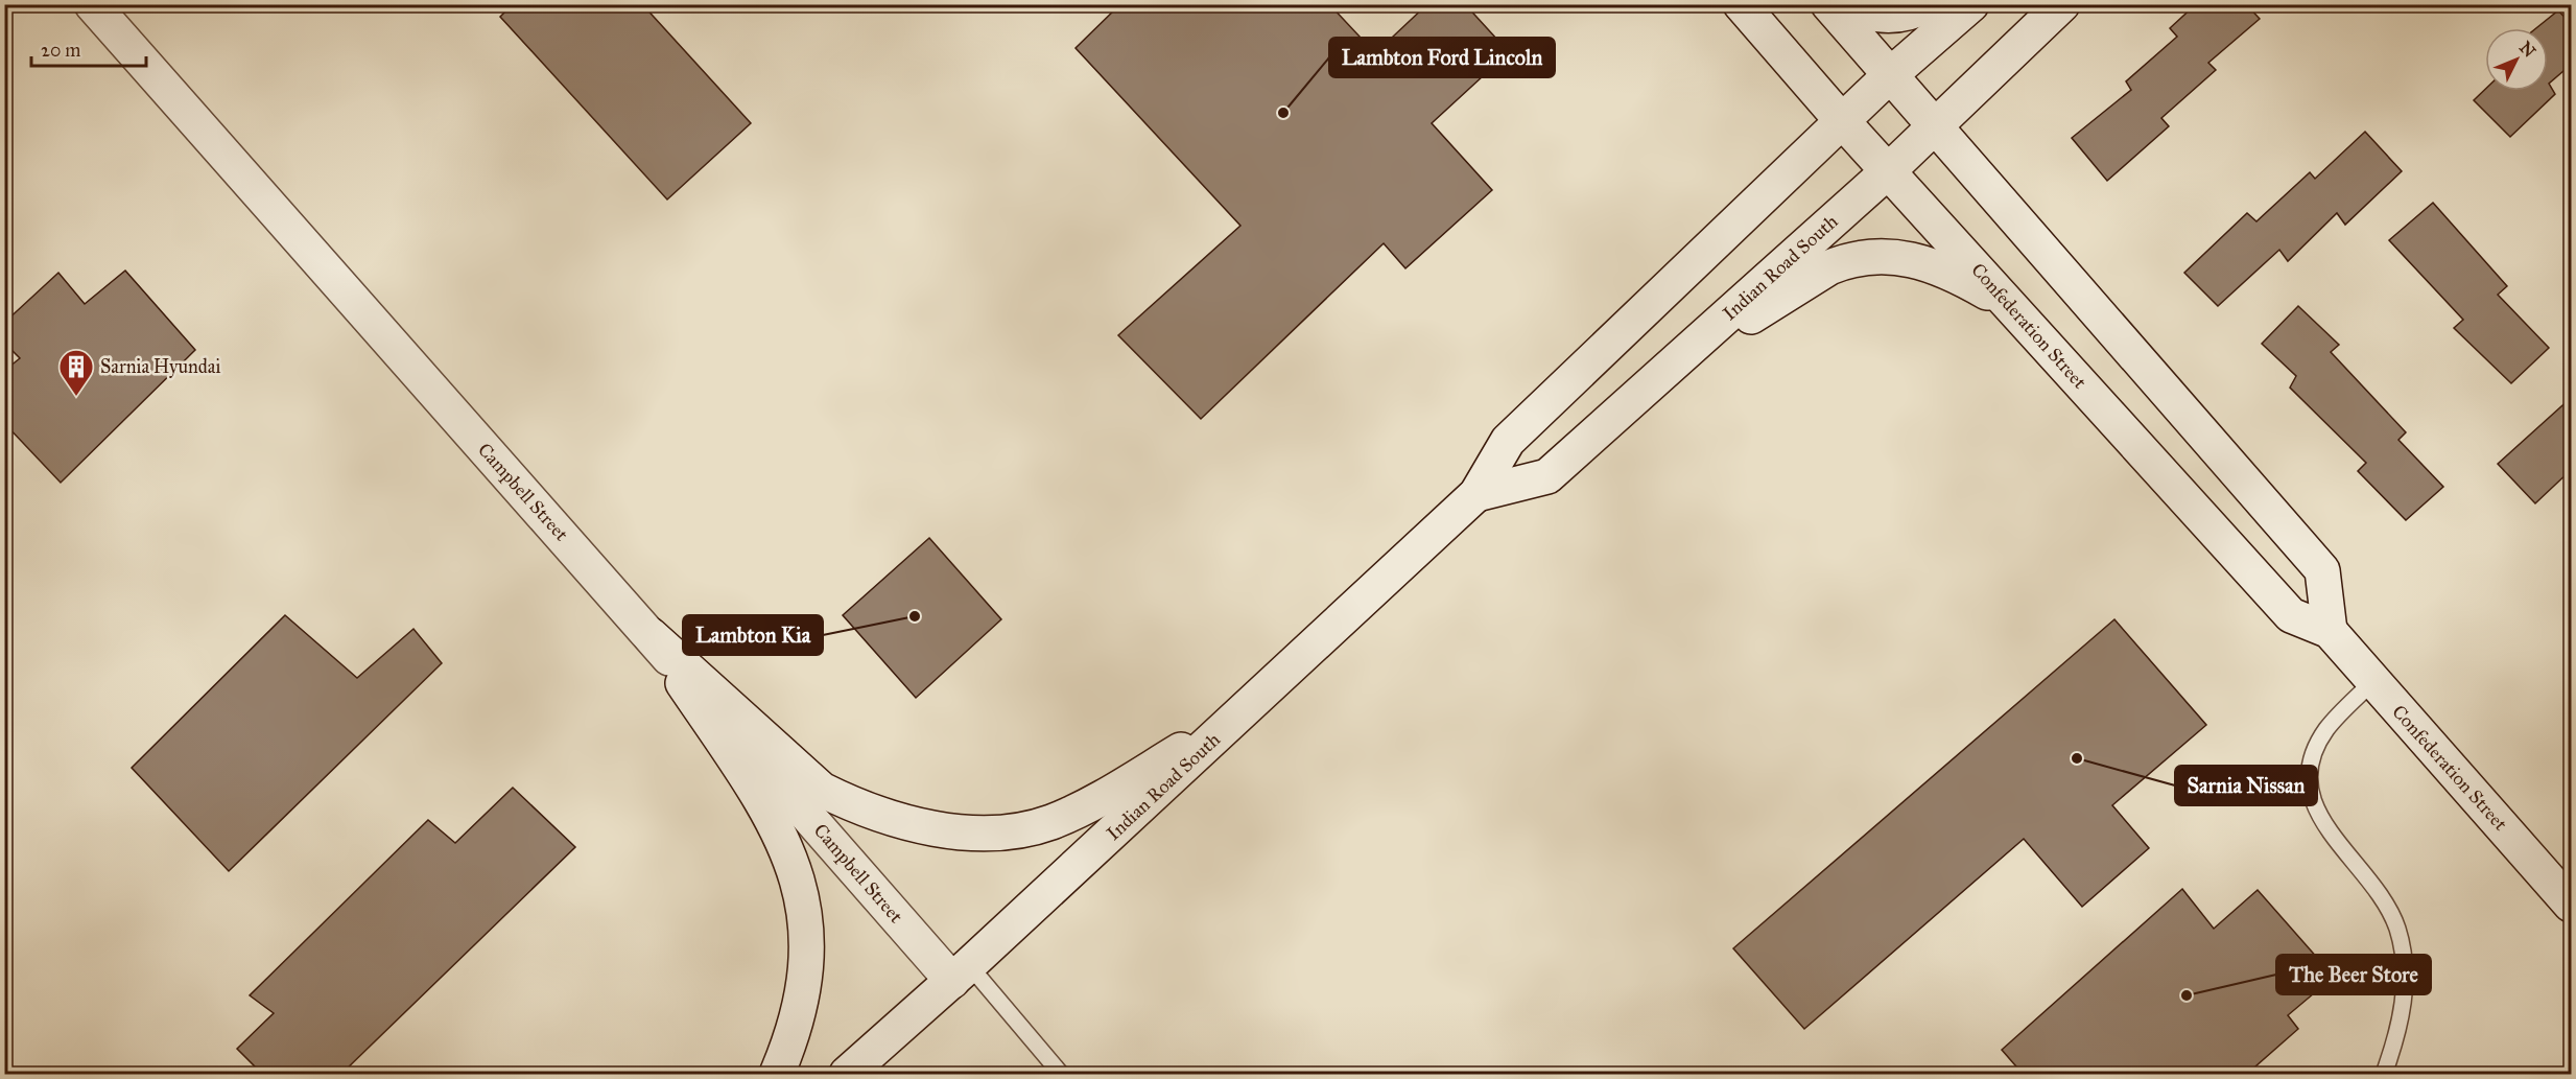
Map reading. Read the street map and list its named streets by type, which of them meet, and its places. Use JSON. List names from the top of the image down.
{
  "streets": {
    "main road": ["Indian Road South", "Confederation Street", "Campbell Street"]
  },
  "crossings": [
    ["Indian Road South", "Confederation Street"],
    ["Indian Road South", "Campbell Street"]
  ],
  "places": {
    "other": [
      "Lambton Ford Lincoln",
      "Lambton Kia",
      "Sarnia Nissan",
      "The Beer Store"
    ],
    "building": ["Sarnia Hyundai"]
  },
  "scale_bar": "20 m",
  "north": "top right"
}
